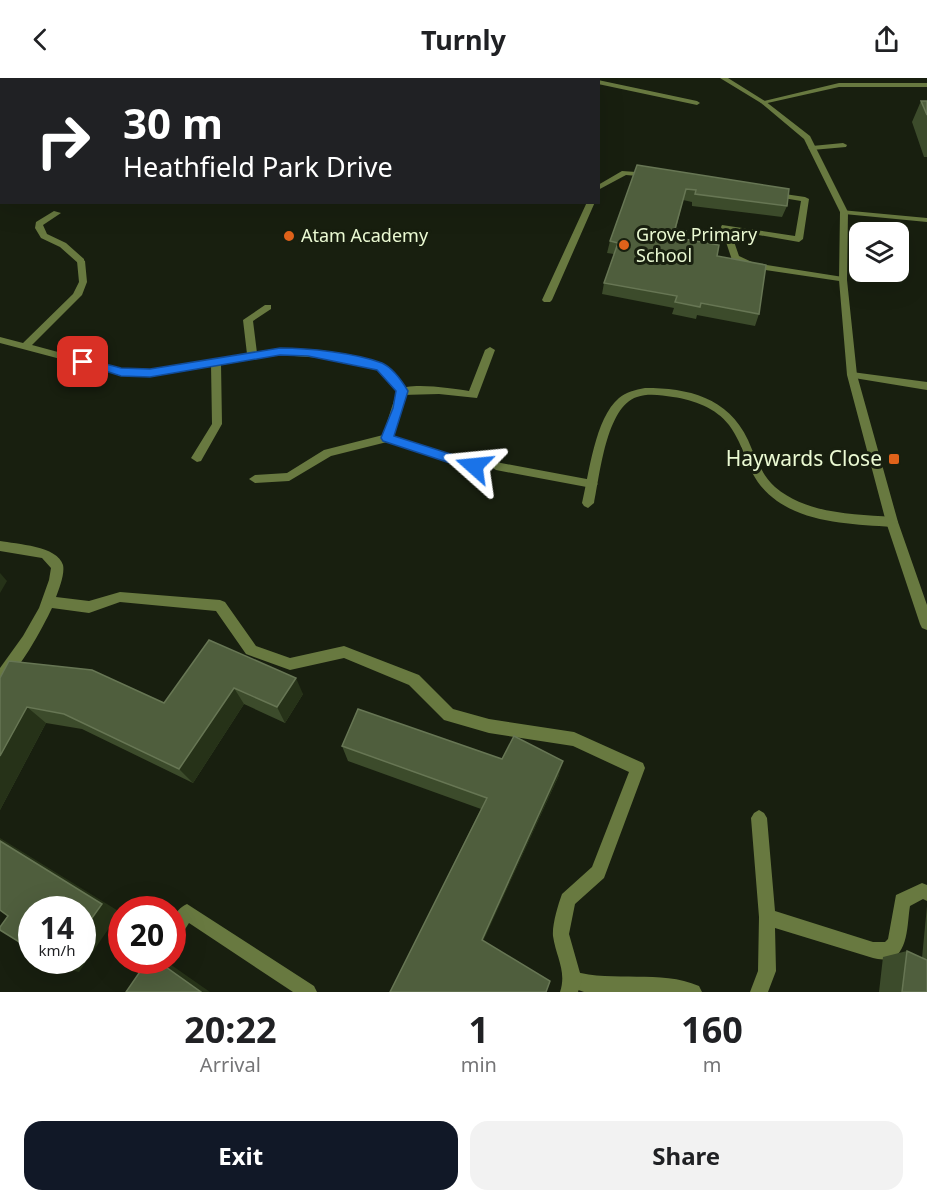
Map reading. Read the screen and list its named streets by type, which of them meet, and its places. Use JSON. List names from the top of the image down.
{
  "places": {
    "other": ["Atam Academy", "Grove Primary School"],
    "transit": ["Haywards Close"]
  },
  "page": {
    "header": "Turnly",
    "turn": ["30 m", "Heathfield Park Drive"],
    "speed": "14 km/h",
    "limit": "20",
    "eta": [
      "20:22",
      "Arrival",
      "1",
      "min",
      "160",
      "m"
    ],
    "buttons": ["Exit", "Share"]
  }
}
